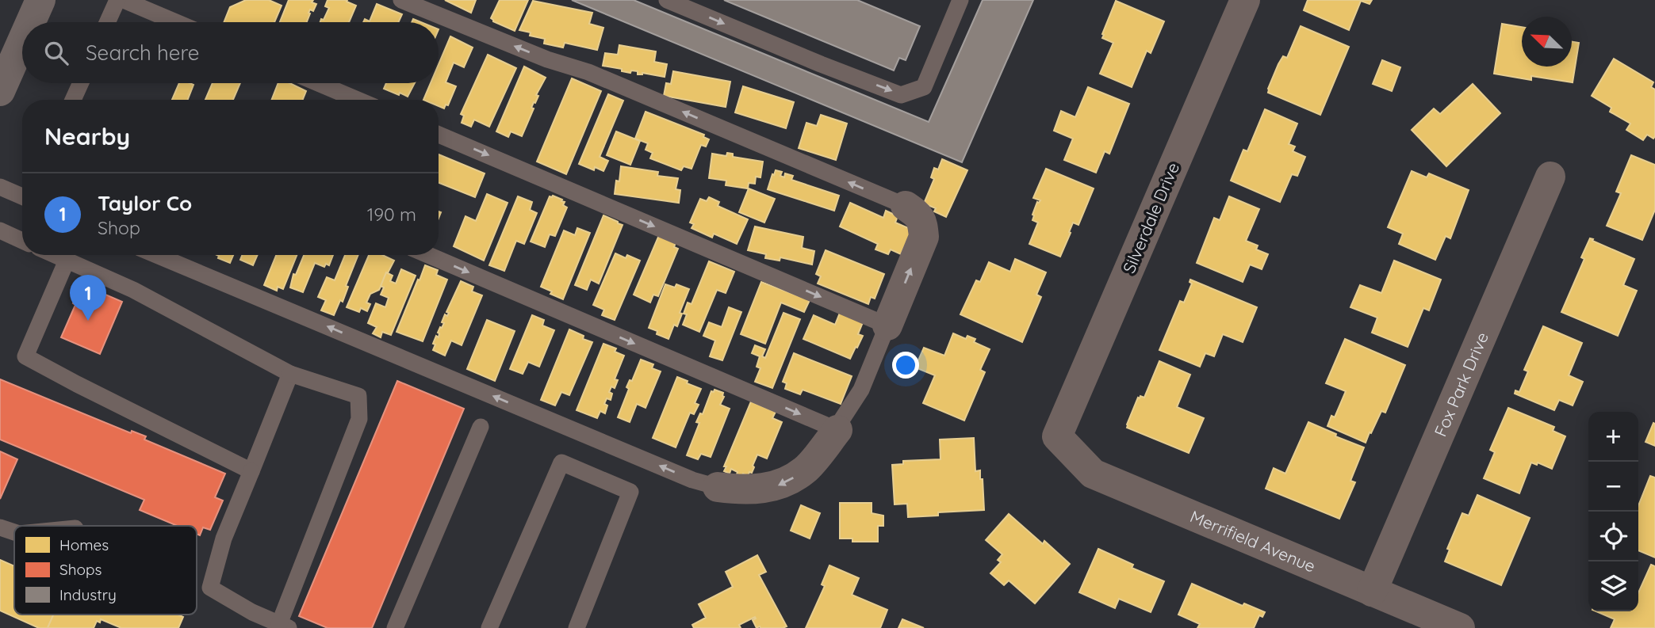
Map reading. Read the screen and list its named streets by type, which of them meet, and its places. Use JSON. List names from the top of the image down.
{
  "streets": {
    "street": ["Silverdale Drive", "Fox Park Drive", "Merrifield Avenue"]
  },
  "crossings": [
    ["Silverdale Drive", "Merrifield Avenue"],
    ["Fox Park Drive", "Merrifield Avenue"]
  ],
  "legend": ["Homes", "Shops", "Industry"],
  "north": "top left",
  "page": {
    "search": "Search here",
    "heading": "Nearby",
    "list": [
      {
        "mark": "1",
        "name": "Taylor Co",
        "note": "Shop",
        "value": "190 m"
      }
    ],
    "pins": "1",
    "map_buttons": ["+", "−"]
  }
}
